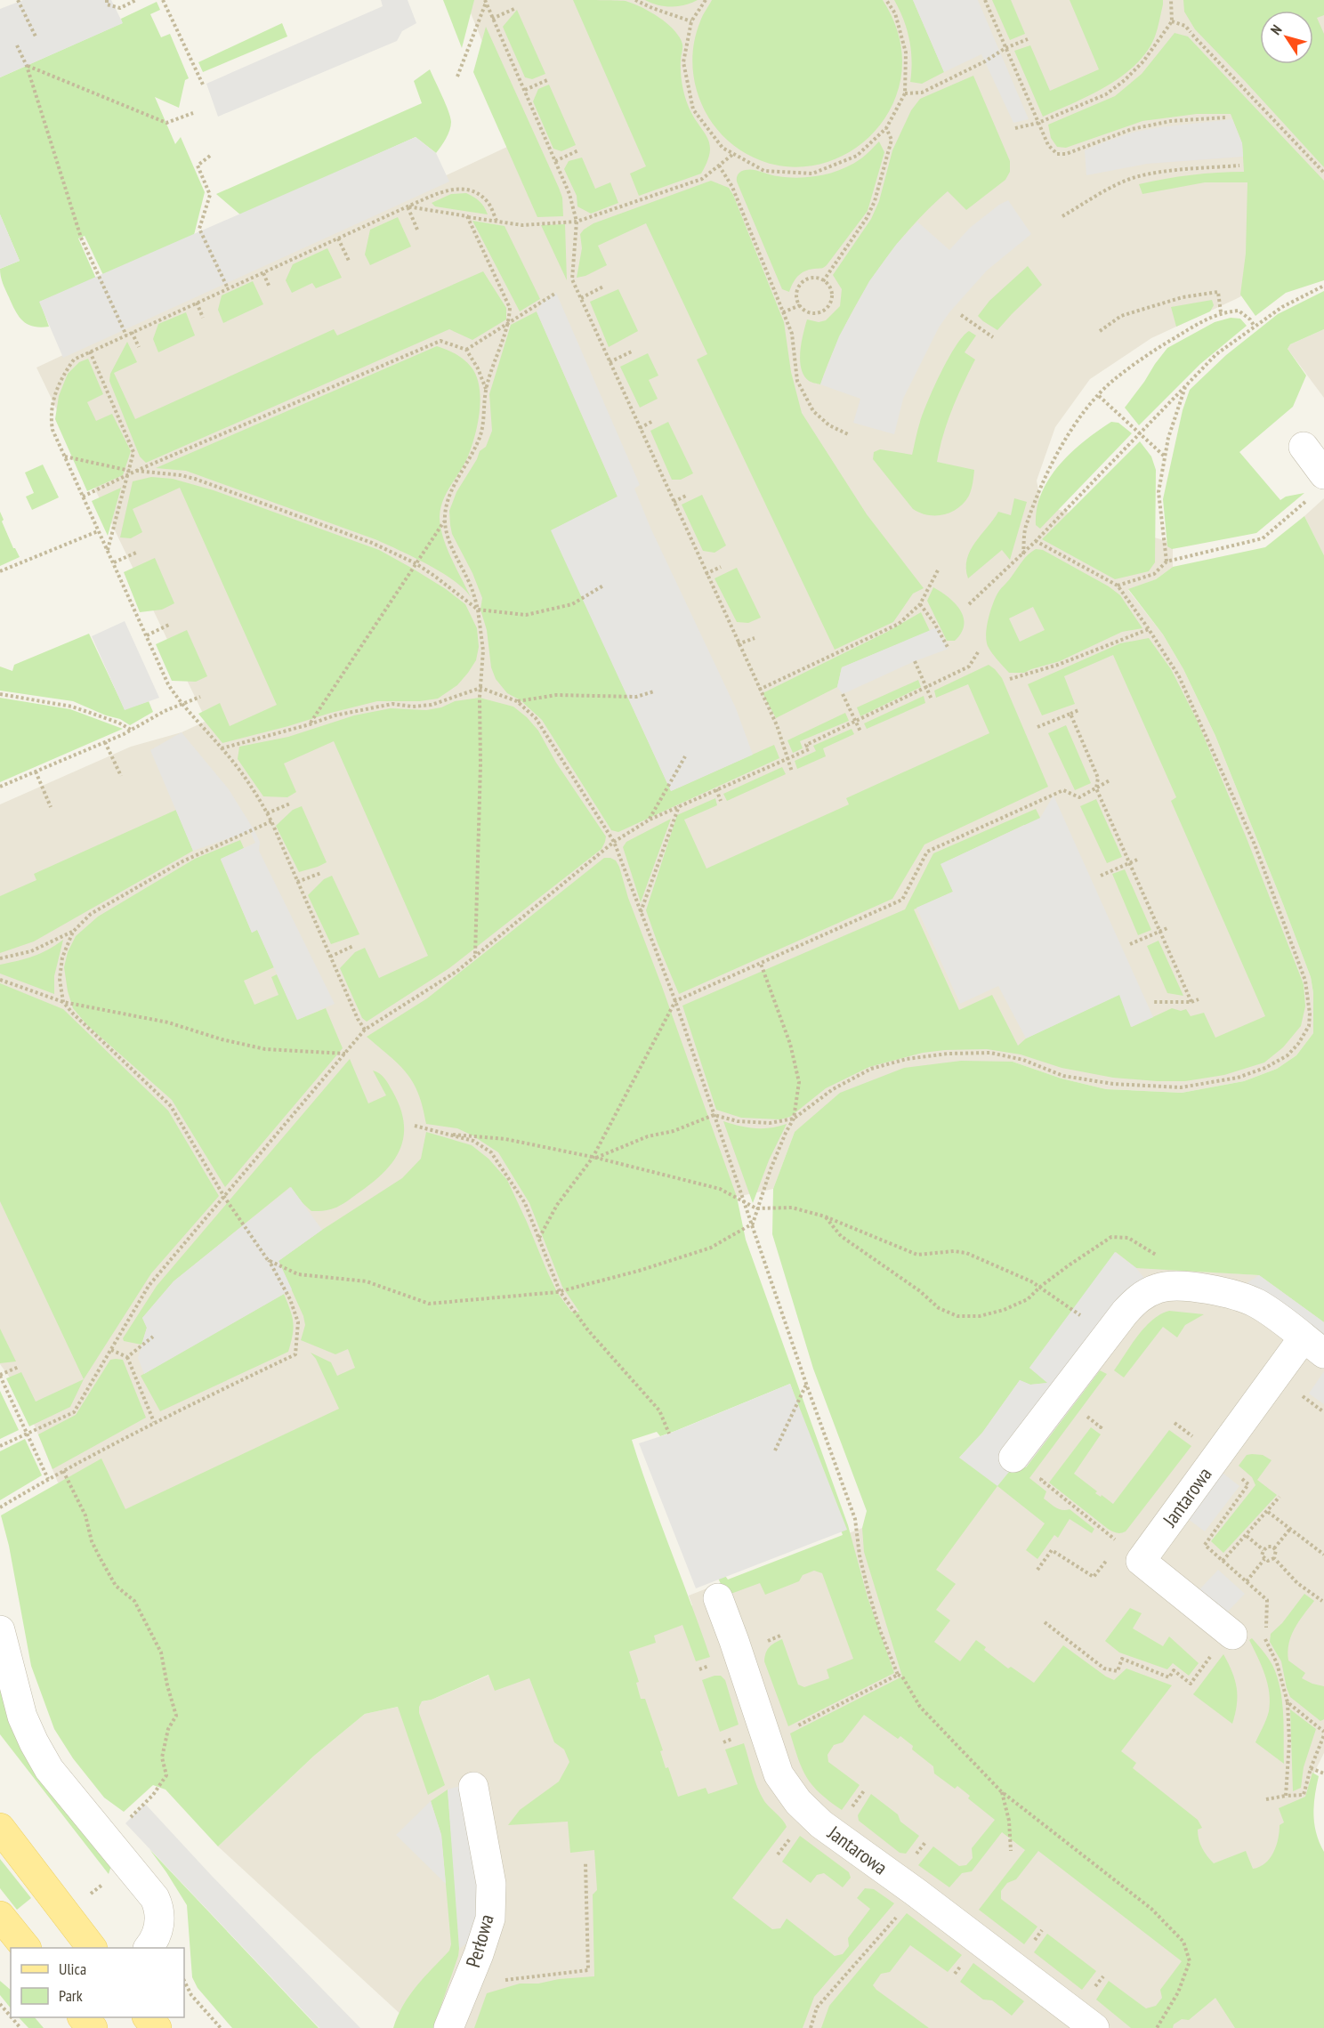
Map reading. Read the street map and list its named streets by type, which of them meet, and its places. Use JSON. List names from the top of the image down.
{
  "streets": {
    "street": ["Jantarowa", "Perłowa"]
  },
  "legend": ["Ulica", "Park"],
  "north": "top left"
}
